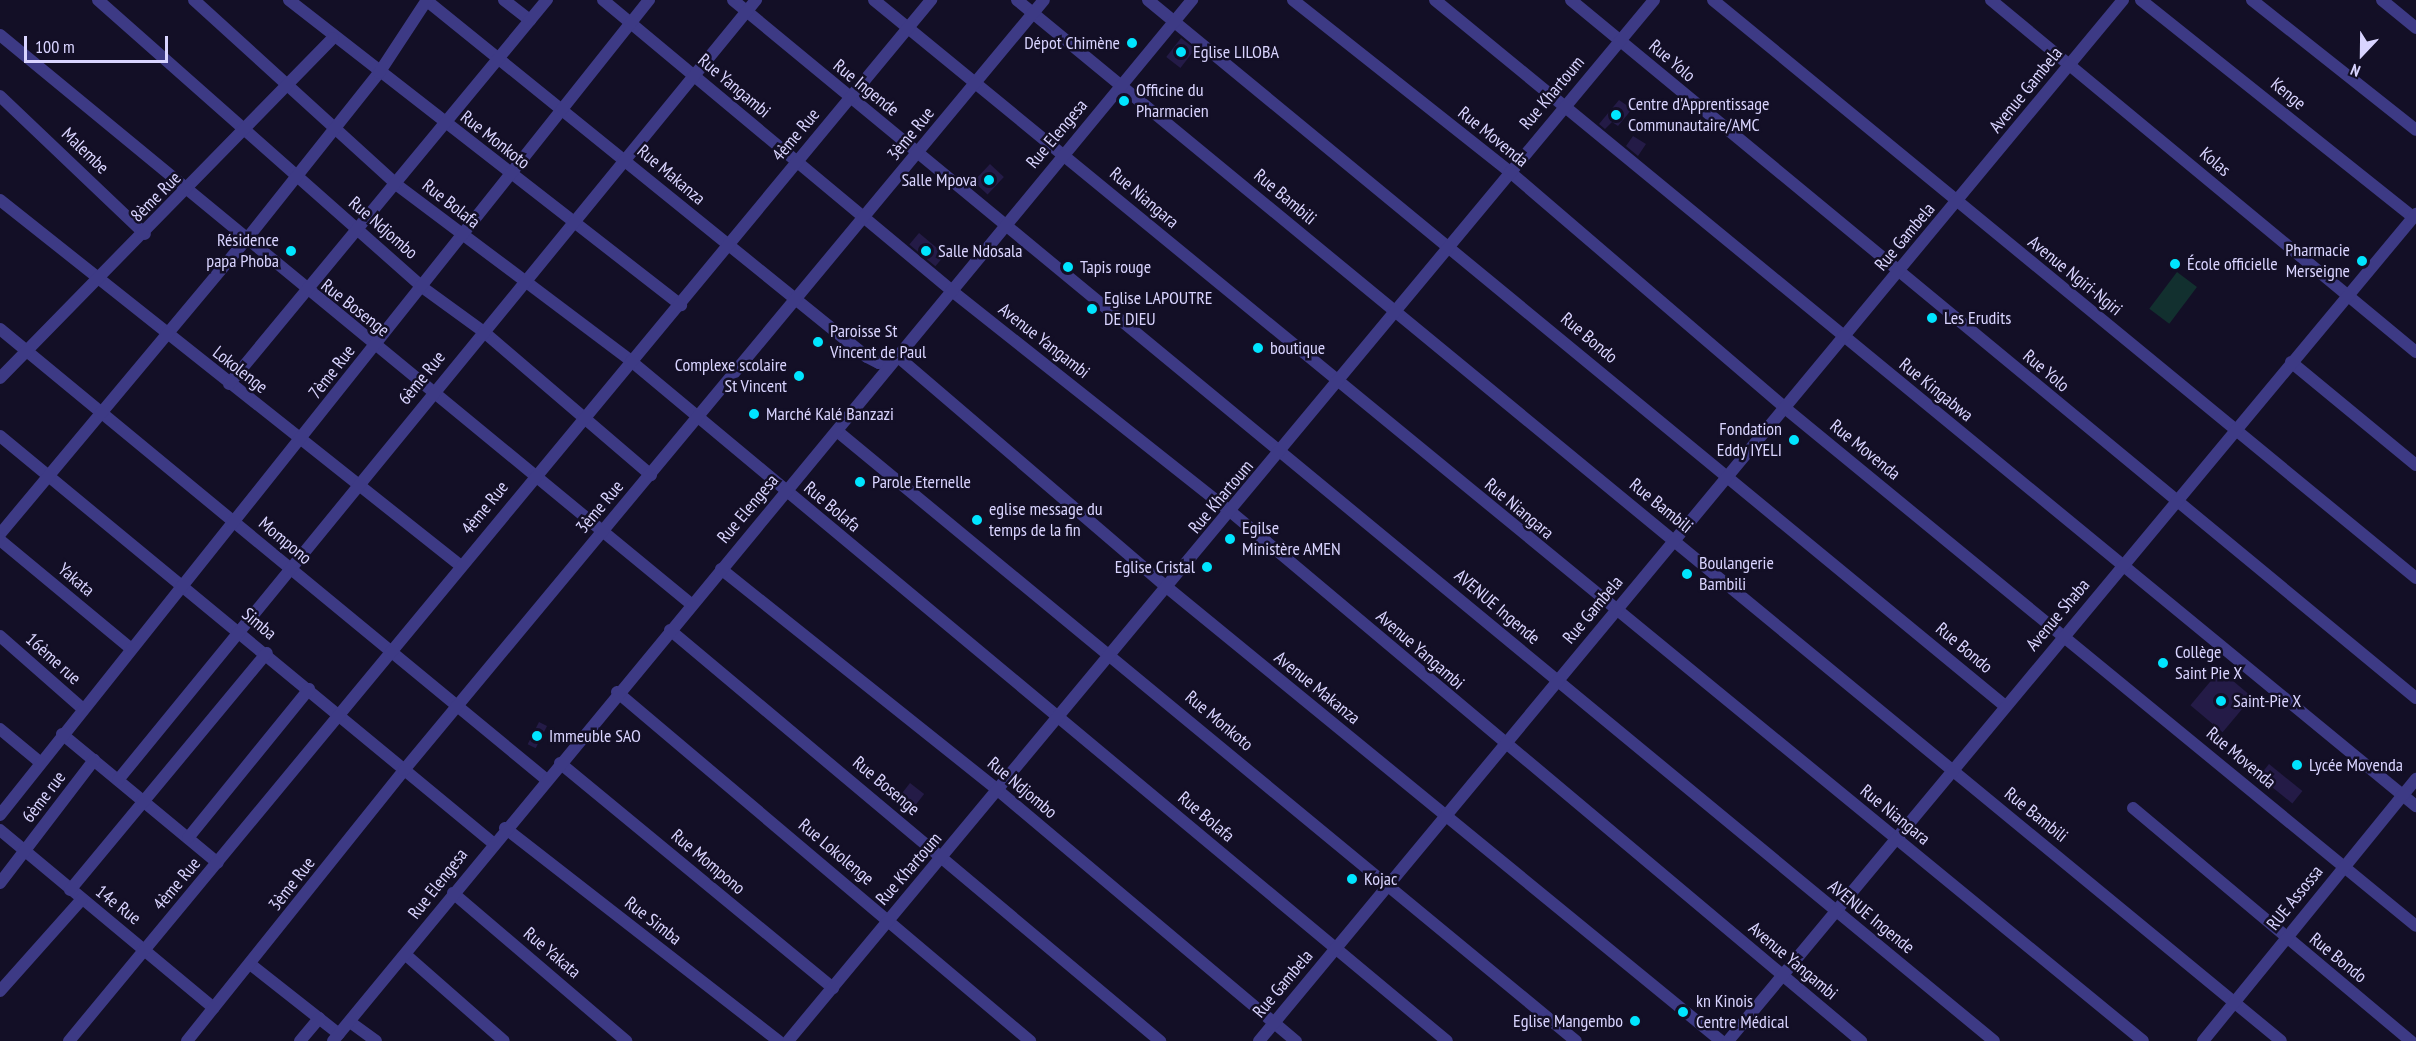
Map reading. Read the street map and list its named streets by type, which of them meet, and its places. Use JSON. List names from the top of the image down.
{
  "streets": {
    "street": [
      "Rue Yolo",
      "Rue Yangambi",
      "Rue Ingende",
      "Avenue Gambela",
      "Rue Khartoum",
      "Kenge",
      "3ème Rue",
      "Rue Elengesa",
      "4ème Rue",
      "Rue Movenda",
      "Rue Monkoto",
      "Malembe",
      "Kolas",
      "Rue Makanza",
      "8ème Rue",
      "Rue Bambili",
      "Rue Niangara",
      "Rue Bolafa",
      "Rue Ndjombo",
      "Rue Gambela",
      "Avenue Ngiri-Ngiri",
      "Rue Bosenge",
      "Rue Bondo",
      "Avenue Yangambi",
      "Lokolenge",
      "7ème Rue",
      "6ème Rue",
      "Rue Kingabwa",
      "Mompono",
      "Yakata",
      "AVENUE Ingende",
      "Avenue Shaba",
      "Simba",
      "16ème rue",
      "Avenue Makanza",
      "6ème rue",
      "Rue Lokolenge",
      "Rue Mompono",
      "RUE Assossa",
      "14e Rue",
      "Rue Simba",
      "Rue Yakata"
    ]
  },
  "crossings": [
    ["Rue Yolo", "Rue Khartoum"],
    ["Rue Yolo", "Rue Gambela"],
    ["Rue Yolo", "Avenue Shaba"],
    ["Rue Yangambi", "3ème Rue"],
    ["Rue Yangambi", "Rue Elengesa"],
    ["Rue Yangambi", "4ème Rue"],
    ["Rue Yangambi", "Avenue Yangambi"],
    ["Rue Yangambi", "7ème Rue"],
    ["Rue Yangambi", "6ème Rue"],
    ["Rue Ingende", "3ème Rue"],
    ["Rue Ingende", "Rue Elengesa"],
    ["Rue Ingende", "4ème Rue"],
    ["Rue Ingende", "6ème Rue"],
    ["Rue Ingende", "AVENUE Ingende"],
    ["Avenue Gambela", "Kolas"],
    ["Avenue Gambela", "Rue Gambela"],
    ["Avenue Gambela", "Avenue Ngiri-Ngiri"],
    ["Rue Khartoum", "Rue Movenda"],
    ["Rue Khartoum", "Rue Monkoto"],
    ["Rue Khartoum", "Rue Bambili"],
    ["Rue Khartoum", "Rue Niangara"],
    ["Rue Khartoum", "Rue Bolafa"],
    ["Rue Khartoum", "Rue Ndjombo"],
    ["Rue Khartoum", "Rue Bosenge"],
    ["Rue Khartoum", "Rue Bondo"],
    ["Rue Khartoum", "Avenue Yangambi"],
    ["Rue Khartoum", "Rue Kingabwa"],
    ["Rue Khartoum", "AVENUE Ingende"],
    ["Rue Khartoum", "Avenue Makanza"],
    ["Rue Khartoum", "Rue Lokolenge"],
    ["Rue Khartoum", "Rue Mompono"],
    ["Kenge", "Avenue Shaba"],
    ["3ème Rue", "Rue Makanza"],
    ["3ème Rue", "Rue Bambili"],
    ["3ème Rue", "Rue Niangara"],
    ["3ème Rue", "Rue Bolafa"],
    ["3ème Rue", "Rue Ndjombo"],
    ["3ème Rue", "Rue Bosenge"],
    ["3ème Rue", "Mompono"],
    ["3ème Rue", "Simba"],
    ["3ème Rue", "14e Rue"],
    ["Rue Elengesa", "Rue Monkoto"],
    ["Rue Elengesa", "Rue Makanza"],
    ["Rue Elengesa", "Rue Bambili"],
    ["Rue Elengesa", "Rue Niangara"],
    ["Rue Elengesa", "Rue Bolafa"],
    ["Rue Elengesa", "Rue Ndjombo"],
    ["Rue Elengesa", "Rue Bosenge"],
    ["Rue Elengesa", "Rue Bondo"],
    ["Rue Elengesa", "Avenue Yangambi"],
    ["Rue Elengesa", "Mompono"],
    ["Rue Elengesa", "AVENUE Ingende"],
    ["Rue Elengesa", "Simba"],
    ["Rue Elengesa", "Avenue Makanza"],
    ["Rue Elengesa", "Rue Lokolenge"],
    ["Rue Elengesa", "Rue Mompono"],
    ["Rue Elengesa", "Rue Simba"],
    ["Rue Elengesa", "Rue Yakata"],
    ["4ème Rue", "Rue Monkoto"],
    ["4ème Rue", "Rue Makanza"],
    ["4ème Rue", "Rue Niangara"],
    ["4ème Rue", "Rue Bolafa"],
    ["4ème Rue", "Rue Ndjombo"],
    ["4ème Rue", "Rue Bosenge"],
    ["4ème Rue", "Lokolenge"],
    ["4ème Rue", "Mompono"],
    ["4ème Rue", "Simba"],
    ["4ème Rue", "14e Rue"],
    ["Rue Movenda", "Rue Gambela"],
    ["Rue Movenda", "Avenue Shaba"],
    ["Rue Movenda", "RUE Assossa"],
    ["Rue Monkoto", "8ème Rue"],
    ["Rue Monkoto", "Rue Gambela"],
    ["Rue Monkoto", "7ème Rue"],
    ["Rue Monkoto", "6ème Rue"],
    ["Malembe", "8ème Rue"],
    ["Kolas", "Avenue Shaba"],
    ["Rue Makanza", "7ème Rue"],
    ["Rue Makanza", "6ème Rue"],
    ["Rue Makanza", "Avenue Makanza"],
    ["8ème Rue", "Rue Bolafa"],
    ["8ème Rue", "Rue Ndjombo"],
    ["8ème Rue", "Rue Bosenge"],
    ["8ème Rue", "Lokolenge"],
    ["8ème Rue", "Mompono"],
    ["Rue Bambili", "Rue Gambela"],
    ["Rue Bambili", "Avenue Shaba"],
    ["Rue Bambili", "RUE Assossa"],
    ["Rue Niangara", "Rue Gambela"],
    ["Rue Niangara", "Avenue Shaba"],
    ["Rue Bolafa", "Rue Gambela"],
    ["Rue Bolafa", "7ème Rue"],
    ["Rue Bolafa", "6ème Rue"],
    ["Rue Ndjombo", "Rue Gambela"],
    ["Rue Ndjombo", "7ème Rue"],
    ["Rue Ndjombo", "6ème Rue"],
    ["Rue Gambela", "Avenue Ngiri-Ngiri"],
    ["Rue Gambela", "Rue Bondo"],
    ["Rue Gambela", "Avenue Yangambi"],
    ["Rue Gambela", "Rue Kingabwa"],
    ["Rue Gambela", "AVENUE Ingende"],
    ["Rue Gambela", "Avenue Makanza"],
    ["Avenue Ngiri-Ngiri", "Avenue Shaba"],
    ["Rue Bosenge", "7ème Rue"],
    ["Rue Bosenge", "6ème Rue"],
    ["Rue Bondo", "Avenue Shaba"],
    ["Rue Bondo", "RUE Assossa"],
    ["Avenue Yangambi", "Avenue Shaba"],
    ["Lokolenge", "7ème Rue"],
    ["Lokolenge", "6ème Rue"],
    ["7ème Rue", "Mompono"],
    ["7ème Rue", "Yakata"],
    ["7ème Rue", "Simba"],
    ["7ème Rue", "16ème rue"],
    ["6ème Rue", "Mompono"],
    ["6ème Rue", "Simba"],
    ["Rue Kingabwa", "Avenue Shaba"],
    ["Rue Kingabwa", "RUE Assossa"],
    ["AVENUE Ingende", "Avenue Shaba"],
    ["6ème rue", "14e Rue"]
  ],
  "places": [
    "Dépot Chimène",
    "Eglise LILOBA",
    "Officine du Pharmacien",
    "Centre d'Apprentissage Communautaire/AMC",
    "Salle Mpova",
    "Résidence papa Phoba",
    "Salle Ndosala",
    "Pharmacie Merseigne",
    "École officielle",
    "Tapis rouge",
    "Eglise LAPOUTRE DE DIEU",
    "Les Erudits",
    "Paroisse St Vincent de Paul",
    "boutique",
    "Complexe scolaire St Vincent",
    "Marché Kalé Banzazi",
    "Fondation Eddy IYELI",
    "Parole Eternelle",
    "eglise message du temps de la fin",
    "Egilse Ministère AMEN",
    "Eglise Cristal",
    "Boulangerie Bambili",
    "Collège Saint Pie X",
    "Saint-Pie X",
    "Immeuble SAO",
    "Lycée Movenda",
    "Kojac",
    "kn Kinois Centre Médical",
    "Eglise Mangembo"
  ],
  "scale_bar": "100 m",
  "north": "bottom"
}
